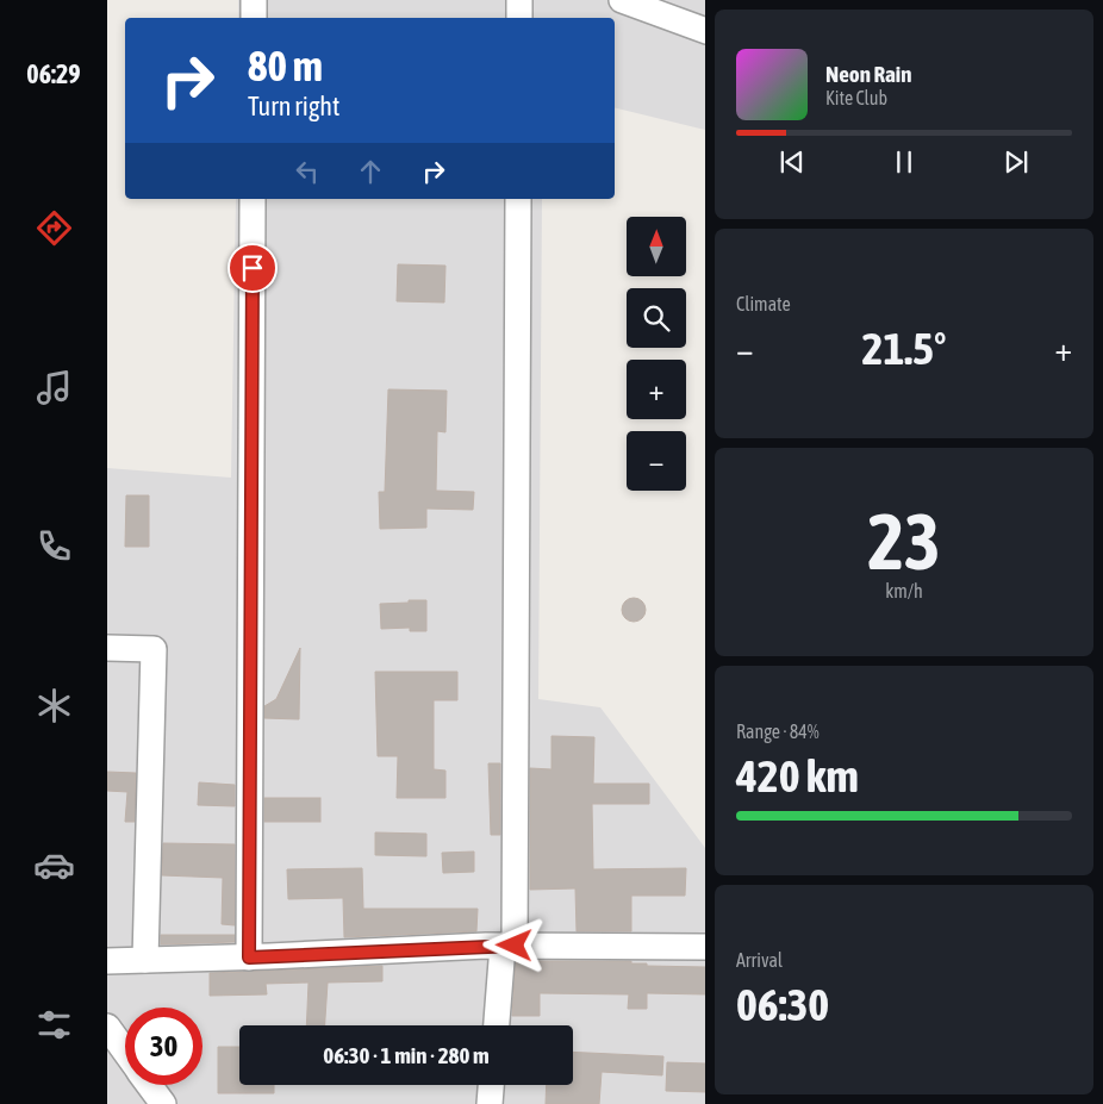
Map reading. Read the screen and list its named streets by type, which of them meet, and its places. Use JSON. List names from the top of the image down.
{
  "north": "top",
  "page": {
    "tabs": "06:29",
    "turn": ["80 m", "Turn right"],
    "song": ["Neon Rain", "Kite Club"],
    "map_buttons": ["+", "−"],
    "tile": [
      "Climate",
      ["23", "km/h"],
      ["Range · 84%", "420 km"],
      ["Arrival", "06:30"]
    ],
    "heat": ["−", "21.5°", "+"],
    "limit": "30",
    "trip": "06:30 · 1 min · 280 m"
  }
}
